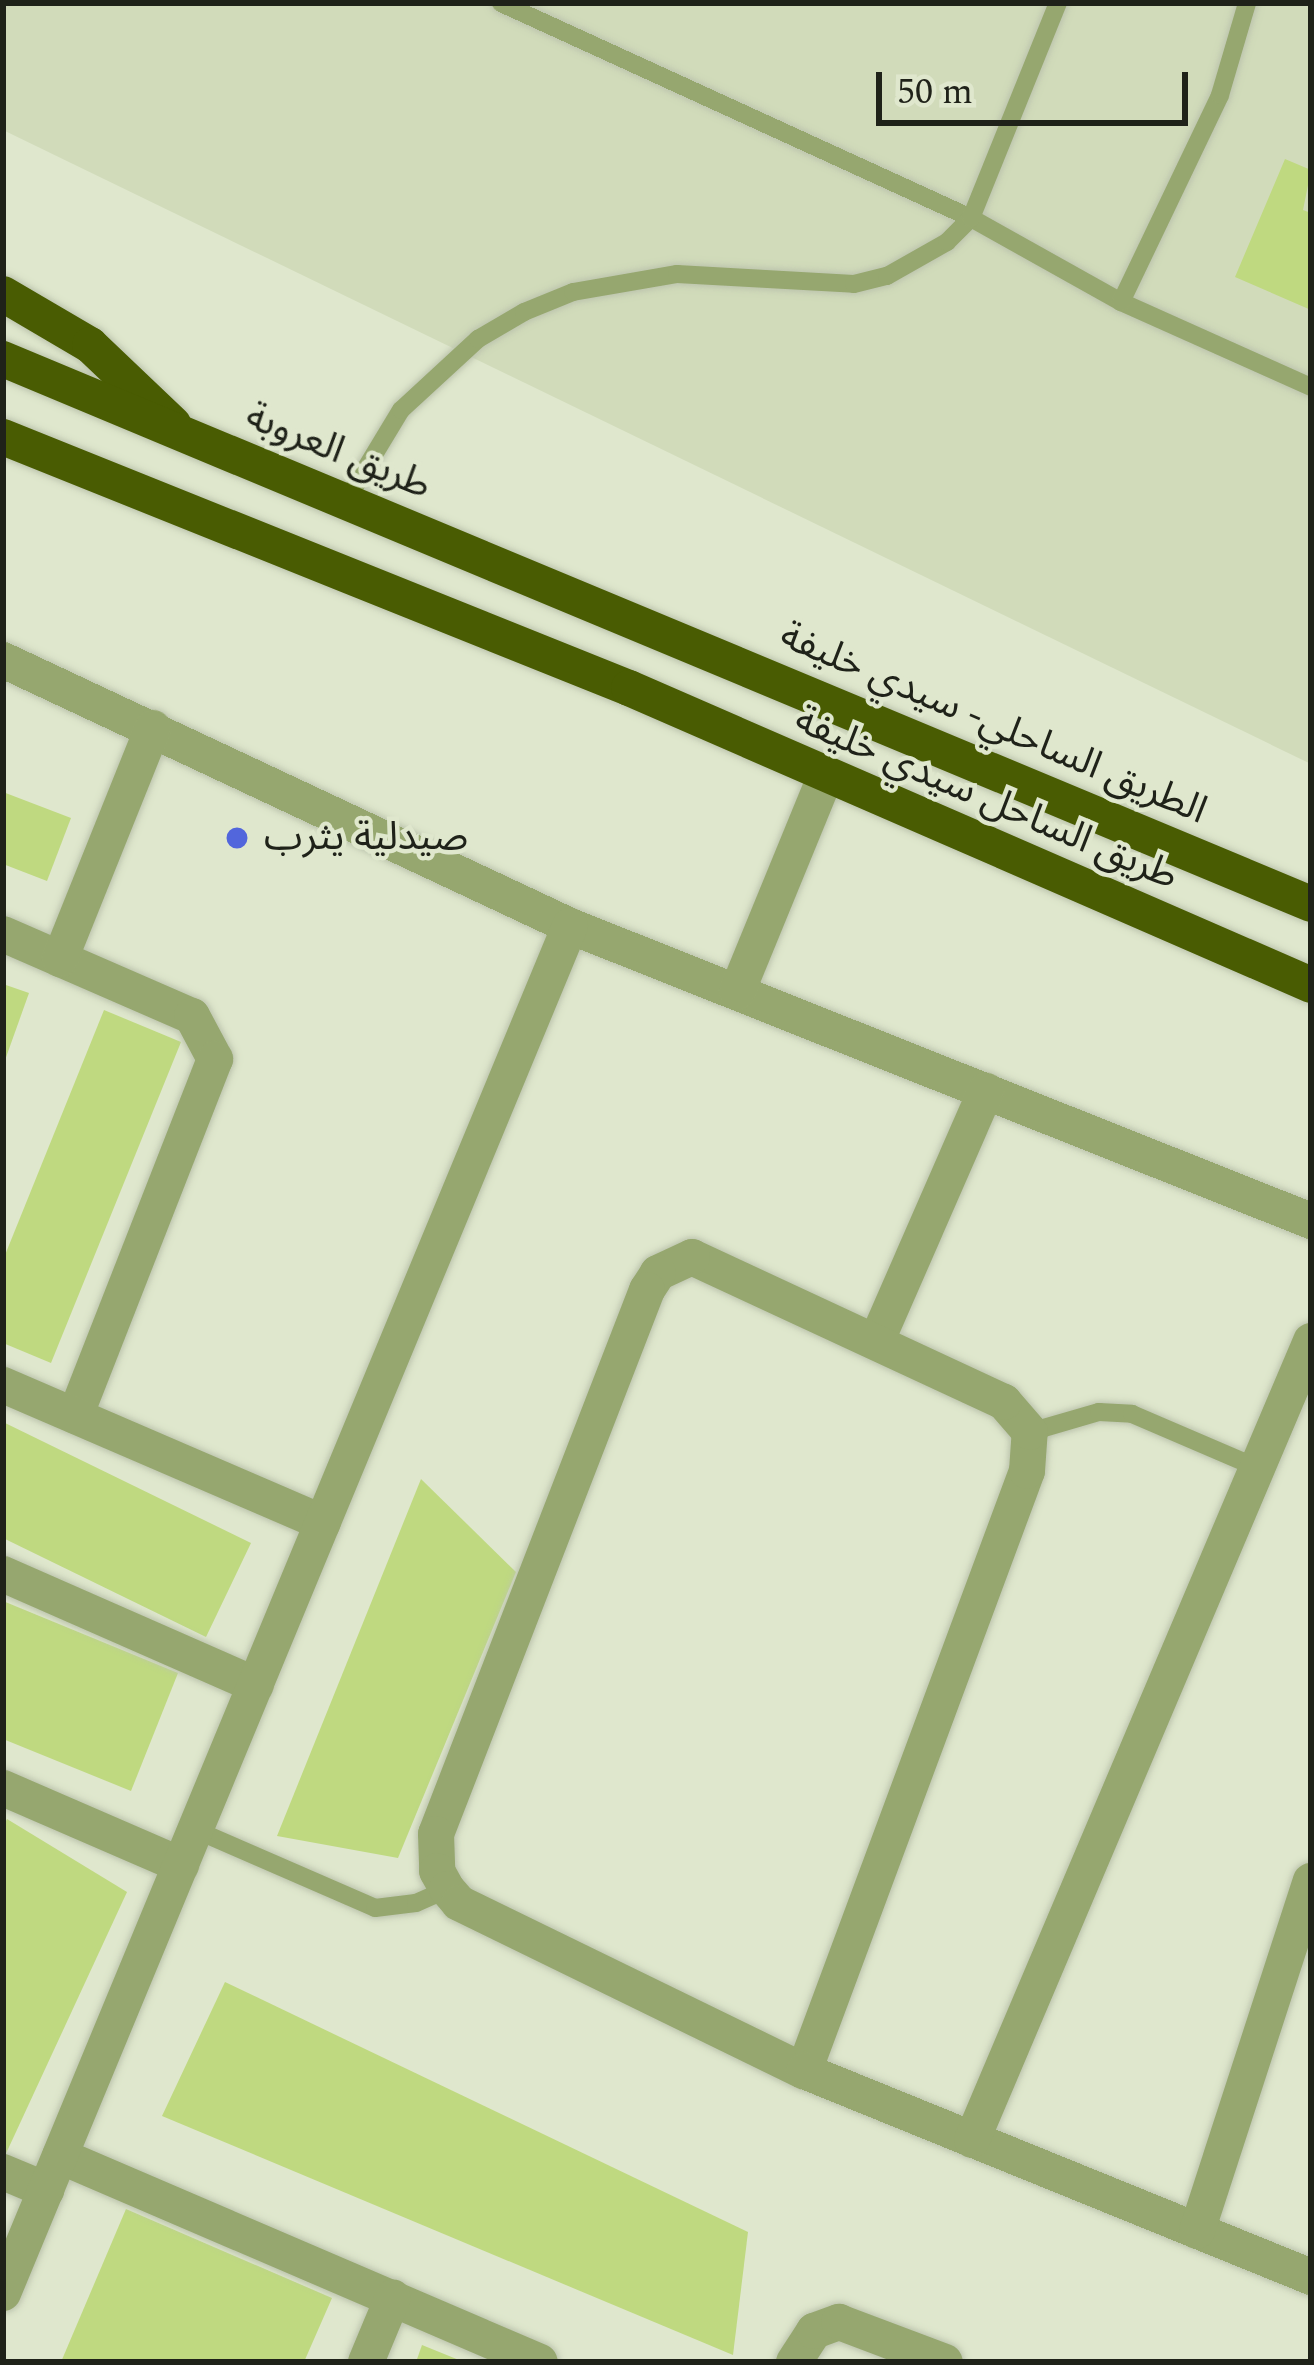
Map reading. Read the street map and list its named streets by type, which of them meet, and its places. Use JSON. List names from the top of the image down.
{
  "streets": {
    "highway": ["طريق العروبة", "الطريق الساحلي- سيدي خليفة", "طريق الساحل سيدي خليفة"]
  },
  "crossings": [
    ["طريق العروبة", "الطريق الساحلي- سيدي خليفة"]
  ],
  "places": ["صيدلية يثرب"],
  "scale_bar": "50 m"
}
